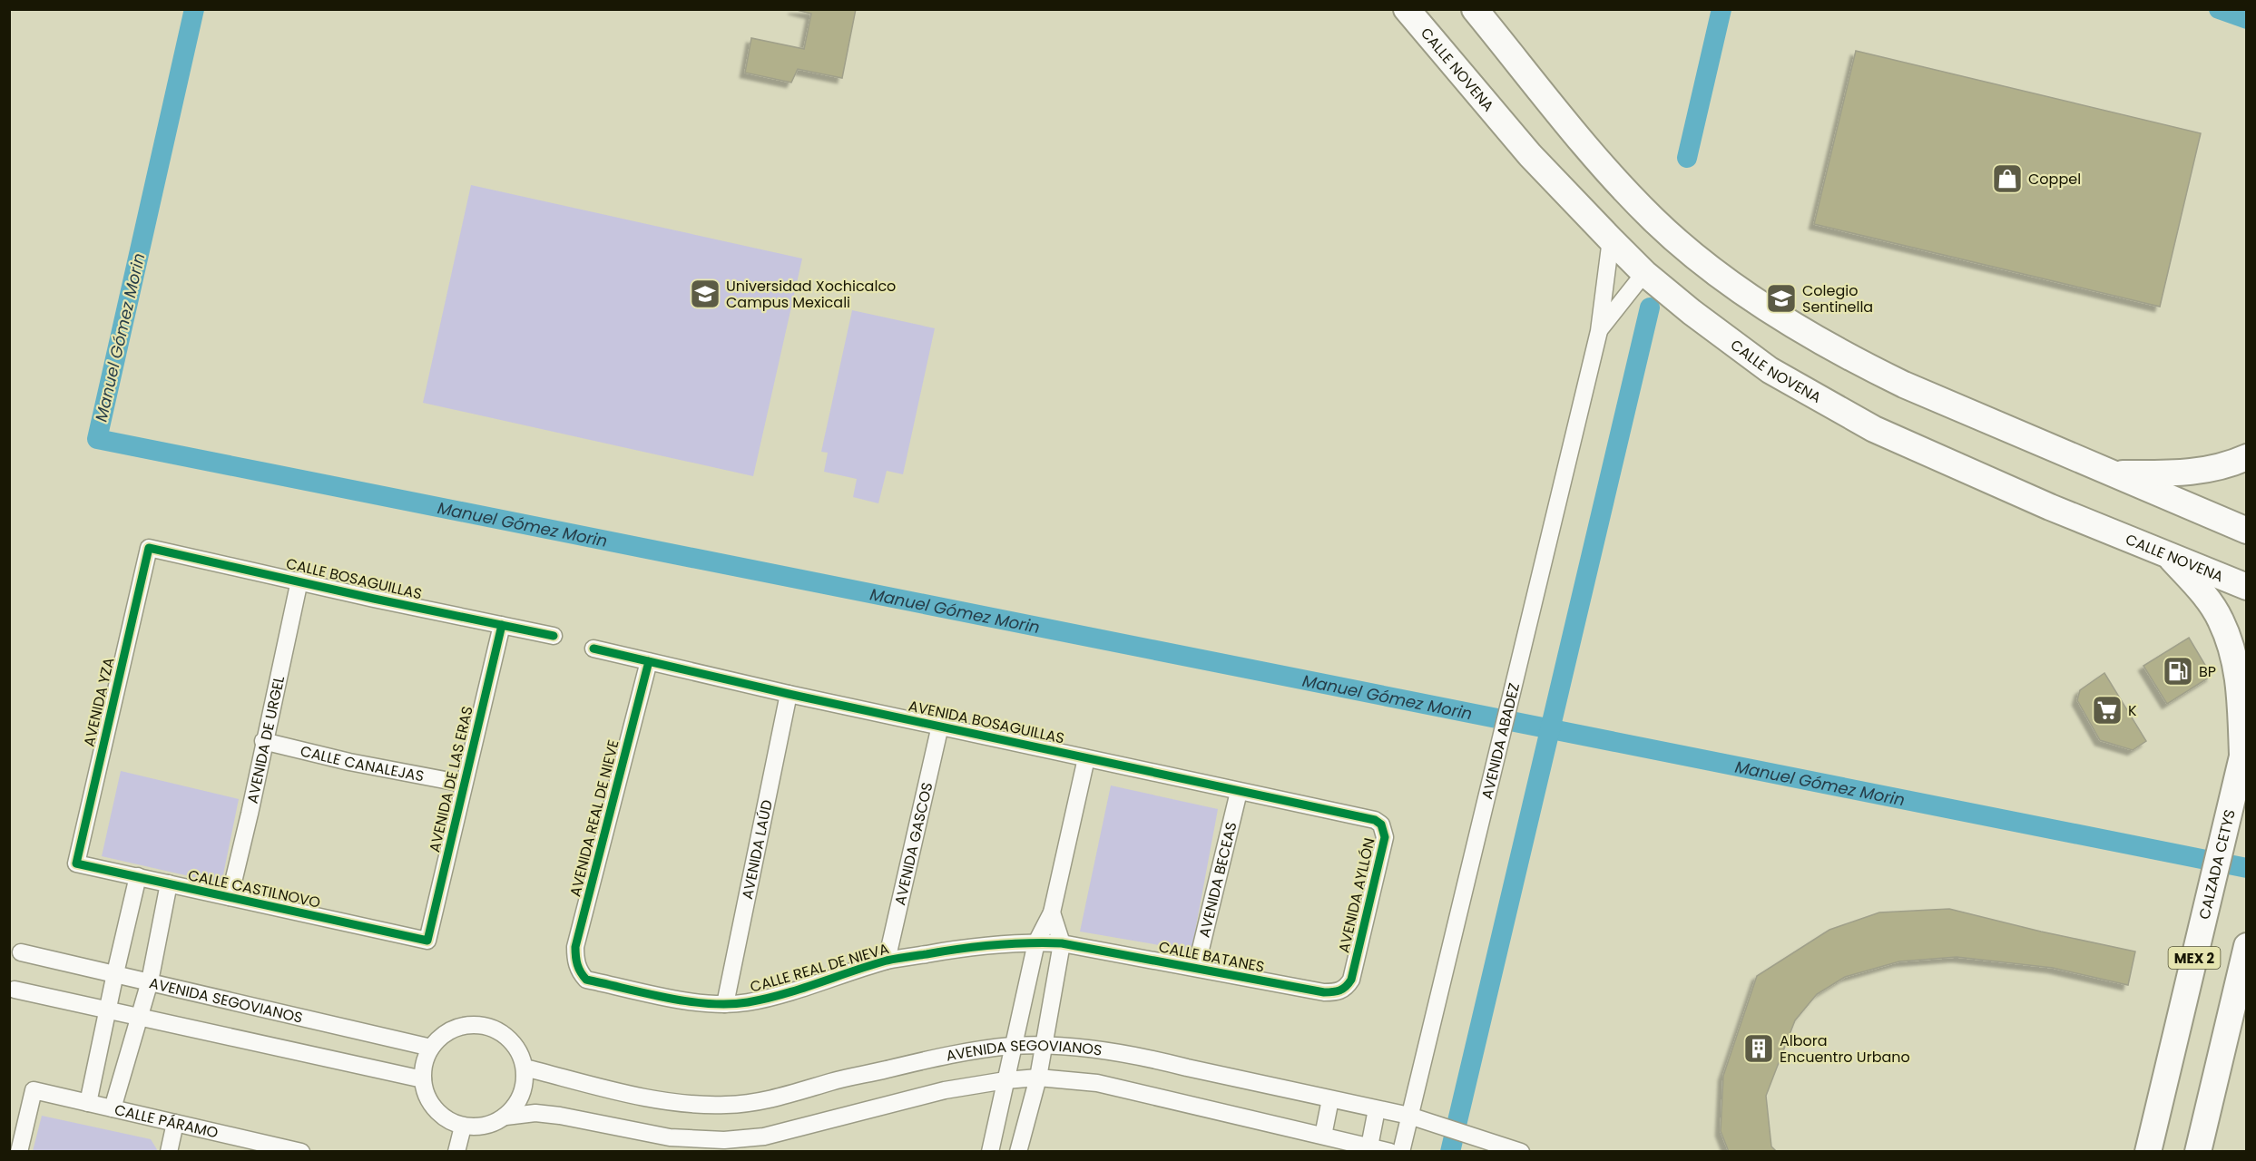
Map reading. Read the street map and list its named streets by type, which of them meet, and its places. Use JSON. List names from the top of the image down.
{
  "streets": {
    "main road": ["CALLE NOVENA", "CALZADA CETYS", "MEX 2"],
    "street": [
      "CALLE BOSAGUILLAS",
      "AVENIDA YZA",
      "AVENIDA BOSAGUILLAS",
      "AVENIDA DE URGEL",
      "AVENIDA ABADEZ",
      "CALLE CANALEJAS",
      "AVENIDA DE LAS ERAS",
      "AVENIDA REAL DE NIEVE",
      "AVENIDA GASCOS",
      "AVENIDA LAÚD",
      "AVENIDA BECEAS",
      "CALLE CASTILNOVO",
      "AVENIDA AYLLÓN",
      "CALLE BATANES",
      "CALLE REAL DE NIEVA",
      "AVENIDA SEGOVIANOS",
      "CALLE PÁRAMO"
    ]
  },
  "crossings": [
    ["CALLE NOVENA", "AVENIDA ABADEZ"],
    ["CALLE NOVENA", "CALZADA CETYS"],
    ["CALLE BOSAGUILLAS", "AVENIDA YZA"],
    ["CALLE BOSAGUILLAS", "AVENIDA DE URGEL"],
    ["CALLE BOSAGUILLAS", "AVENIDA DE LAS ERAS"],
    ["AVENIDA YZA", "CALLE CASTILNOVO"],
    ["AVENIDA BOSAGUILLAS", "AVENIDA REAL DE NIEVE"],
    ["AVENIDA BOSAGUILLAS", "AVENIDA GASCOS"],
    ["AVENIDA BOSAGUILLAS", "AVENIDA LAÚD"],
    ["AVENIDA BOSAGUILLAS", "AVENIDA BECEAS"],
    ["AVENIDA BOSAGUILLAS", "AVENIDA AYLLÓN"],
    ["AVENIDA DE URGEL", "CALLE CANALEJAS"],
    ["AVENIDA DE URGEL", "CALLE CASTILNOVO"],
    ["AVENIDA ABADEZ", "AVENIDA SEGOVIANOS"],
    ["CALLE CANALEJAS", "AVENIDA DE LAS ERAS"],
    ["AVENIDA DE LAS ERAS", "CALLE CASTILNOVO"],
    ["AVENIDA REAL DE NIEVE", "CALLE REAL DE NIEVA"],
    ["AVENIDA GASCOS", "CALLE REAL DE NIEVA"],
    ["AVENIDA LAÚD", "CALLE REAL DE NIEVA"],
    ["AVENIDA BECEAS", "CALLE BATANES"],
    ["AVENIDA AYLLÓN", "CALLE BATANES"],
    ["CALLE BATANES", "CALLE REAL DE NIEVA"]
  ],
  "water": ["Manuel Gómez Morin"],
  "places": {
    "shop": ["Coppel"],
    "school or university": ["Universidad Xochicalco Campus Mexicali", "Colegio Sentinella"],
    "fuel station": ["BP"],
    "supermarket": ["K"],
    "building": ["Albora Encuentro Urbano"]
  }
}
